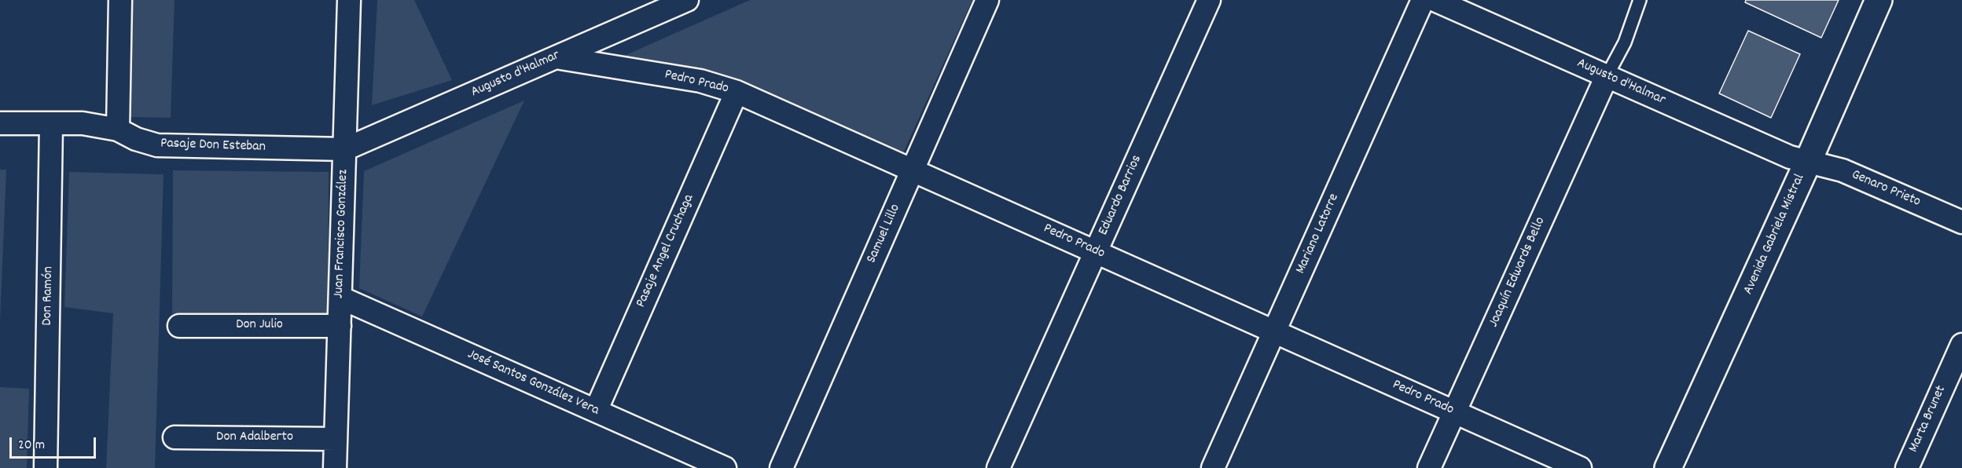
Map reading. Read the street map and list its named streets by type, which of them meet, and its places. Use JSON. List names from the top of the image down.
{
  "streets": {
    "main road": ["Avenida Gabriela Mistral"],
    "street": [
      "Augusto d'Halmar",
      "Pedro Prado",
      "Pasaje Don Esteban",
      "Genaro Prieto",
      "Eduardo Barrios",
      "Juan Francisco González",
      "Samuel Lillo",
      "Mariano Latorre",
      "Pasaje Angel Cruchaga",
      "Joaquín Edwards Bello",
      "Don Ramón",
      "Don Julio",
      "José Santos González Vera",
      "Marta Brunet",
      "Don Adalberto"
    ]
  },
  "crossings": [
    ["Augusto d'Halmar", "Pedro Prado"],
    ["Augusto d'Halmar", "Pasaje Don Esteban"],
    ["Augusto d'Halmar", "Genaro Prieto"],
    ["Augusto d'Halmar", "Juan Francisco González"],
    ["Augusto d'Halmar", "Avenida Gabriela Mistral"],
    ["Augusto d'Halmar", "Joaquín Edwards Bello"],
    ["Pedro Prado", "Eduardo Barrios"],
    ["Pedro Prado", "Samuel Lillo"],
    ["Pedro Prado", "Mariano Latorre"],
    ["Pedro Prado", "Pasaje Angel Cruchaga"],
    ["Pedro Prado", "Joaquín Edwards Bello"],
    ["Pasaje Don Esteban", "Juan Francisco González"],
    ["Pasaje Don Esteban", "Don Ramón"],
    ["Genaro Prieto", "Avenida Gabriela Mistral"],
    ["Juan Francisco González", "Don Julio"],
    ["Juan Francisco González", "José Santos González Vera"],
    ["Juan Francisco González", "Don Adalberto"],
    ["Pasaje Angel Cruchaga", "José Santos González Vera"]
  ],
  "scale_bar": "20 m"
}
